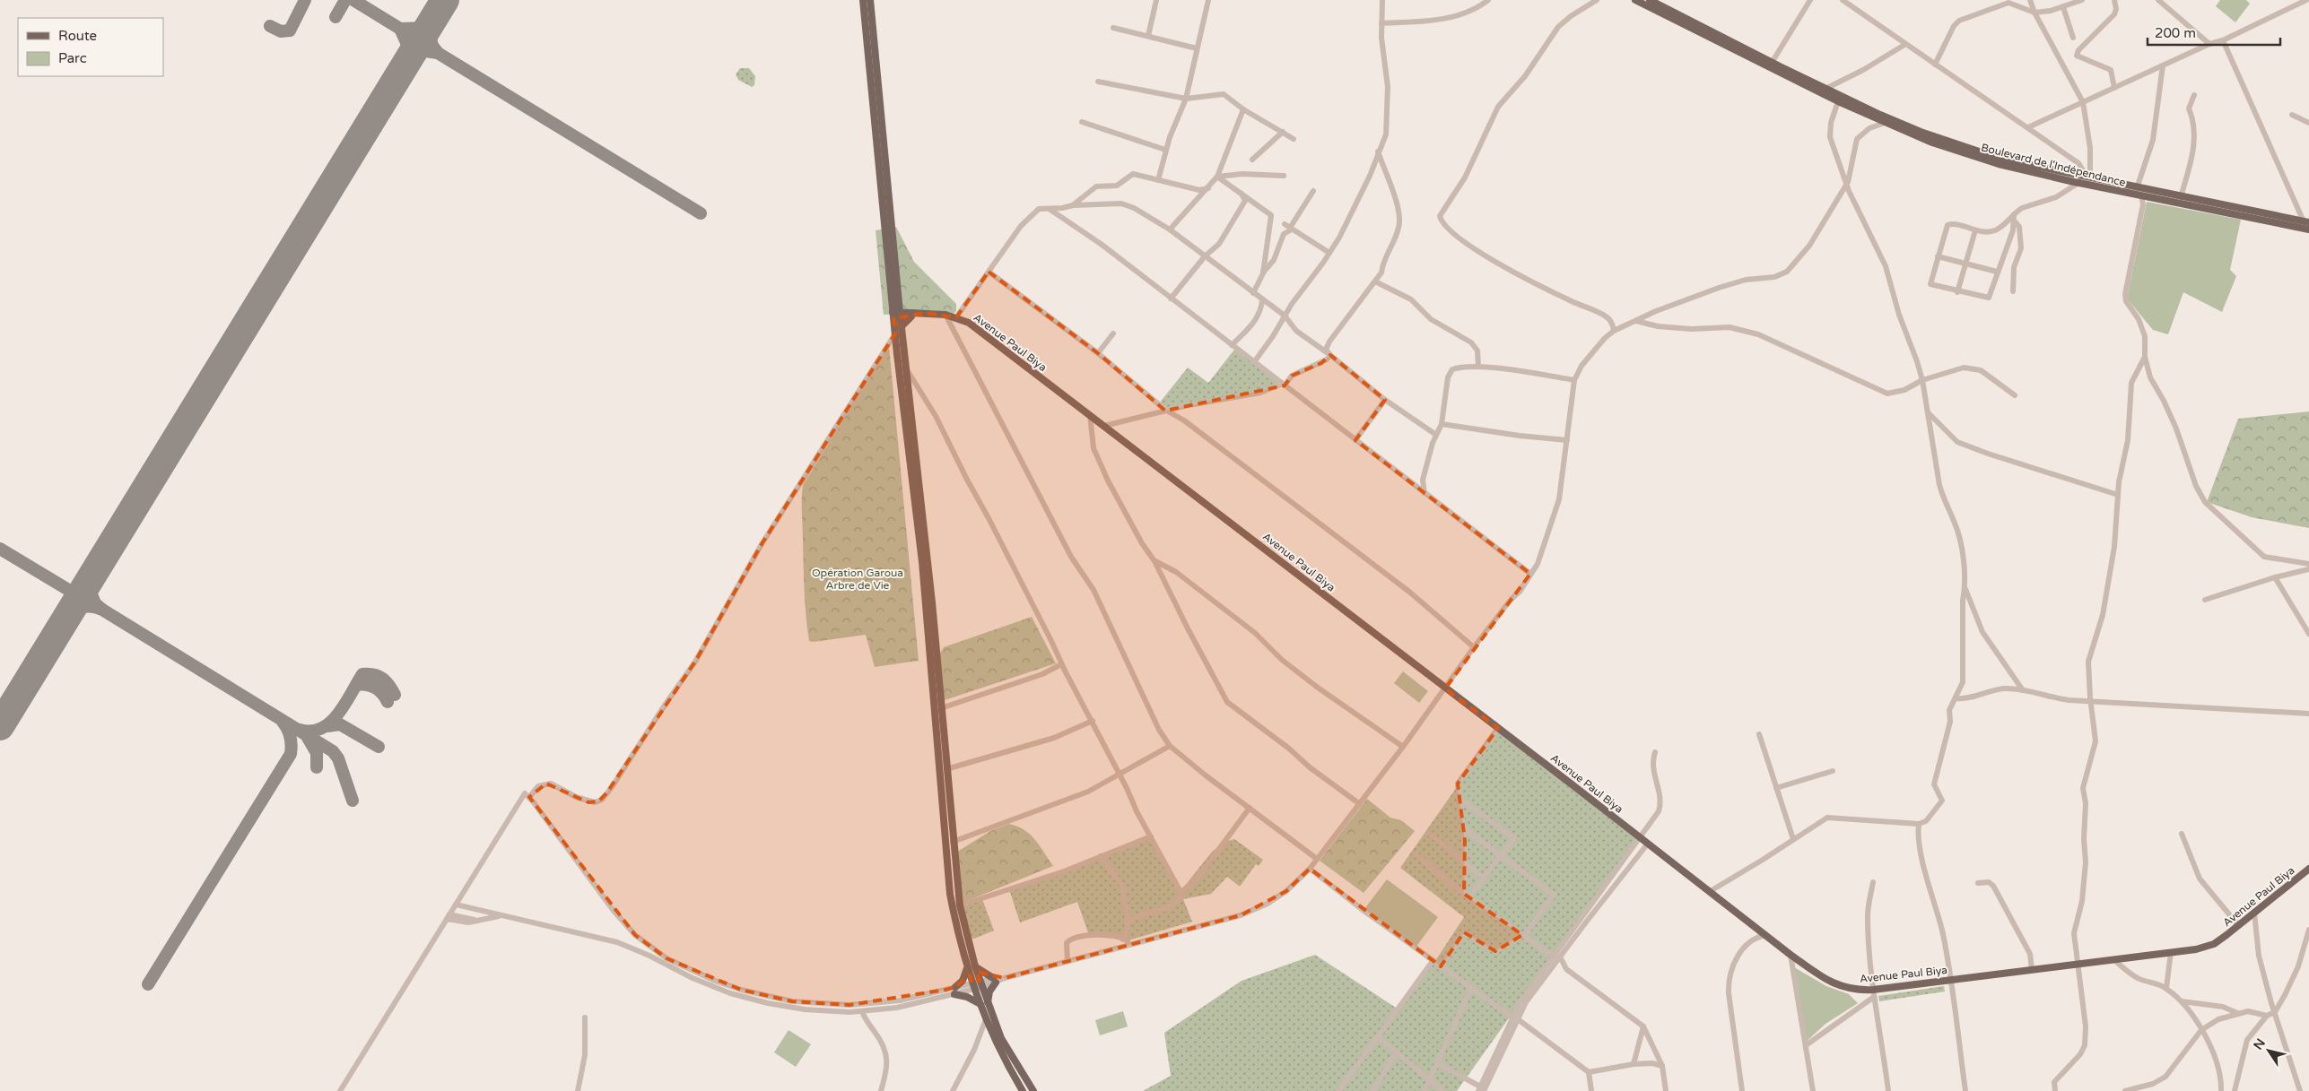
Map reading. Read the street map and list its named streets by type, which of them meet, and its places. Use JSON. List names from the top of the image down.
{
  "streets": {
    "main road": ["Boulevard de l'Indépendance", "Avenue Paul Biya"]
  },
  "parks": ["Opération Garoua Arbre de Vie"],
  "legend": ["Route", "Parc"],
  "scale_bar": "200 m",
  "north": "top left"
}
